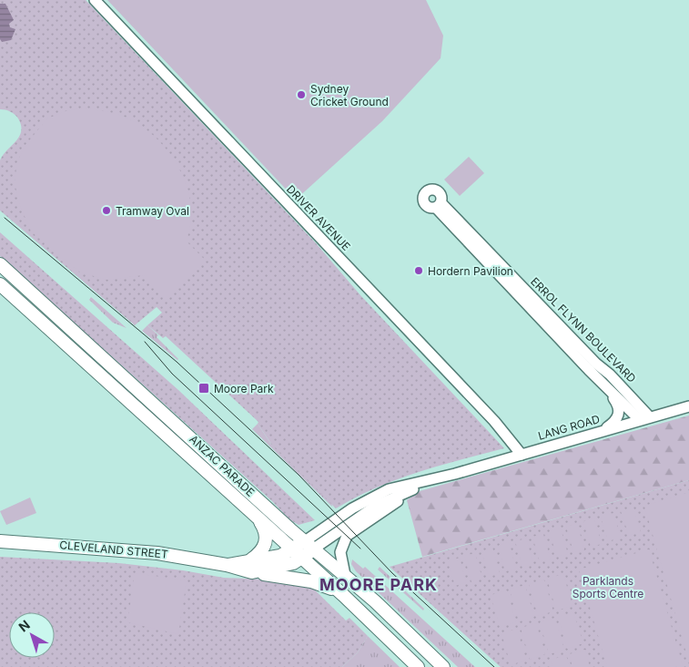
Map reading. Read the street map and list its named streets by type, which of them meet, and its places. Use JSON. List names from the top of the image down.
{
  "streets": {
    "main road": ["ANZAC PARADE", "CLEVELAND STREET"],
    "street": ["DRIVER AVENUE", "ERROL FLYNN BOULEVARD", "LANG ROAD"]
  },
  "crossings": [
    ["DRIVER AVENUE", "LANG ROAD"],
    ["ERROL FLYNN BOULEVARD", "LANG ROAD"],
    ["LANG ROAD", "ANZAC PARADE"],
    ["LANG ROAD", "CLEVELAND STREET"],
    ["ANZAC PARADE", "CLEVELAND STREET"]
  ],
  "districts": ["MOORE PARK"],
  "parks": ["Parklands Sports Centre"],
  "places": {
    "other": ["Sydney Cricket Ground", "Tramway Oval", "Hordern Pavilion"],
    "transit": ["Moore Park"]
  },
  "north": "top left"
}
